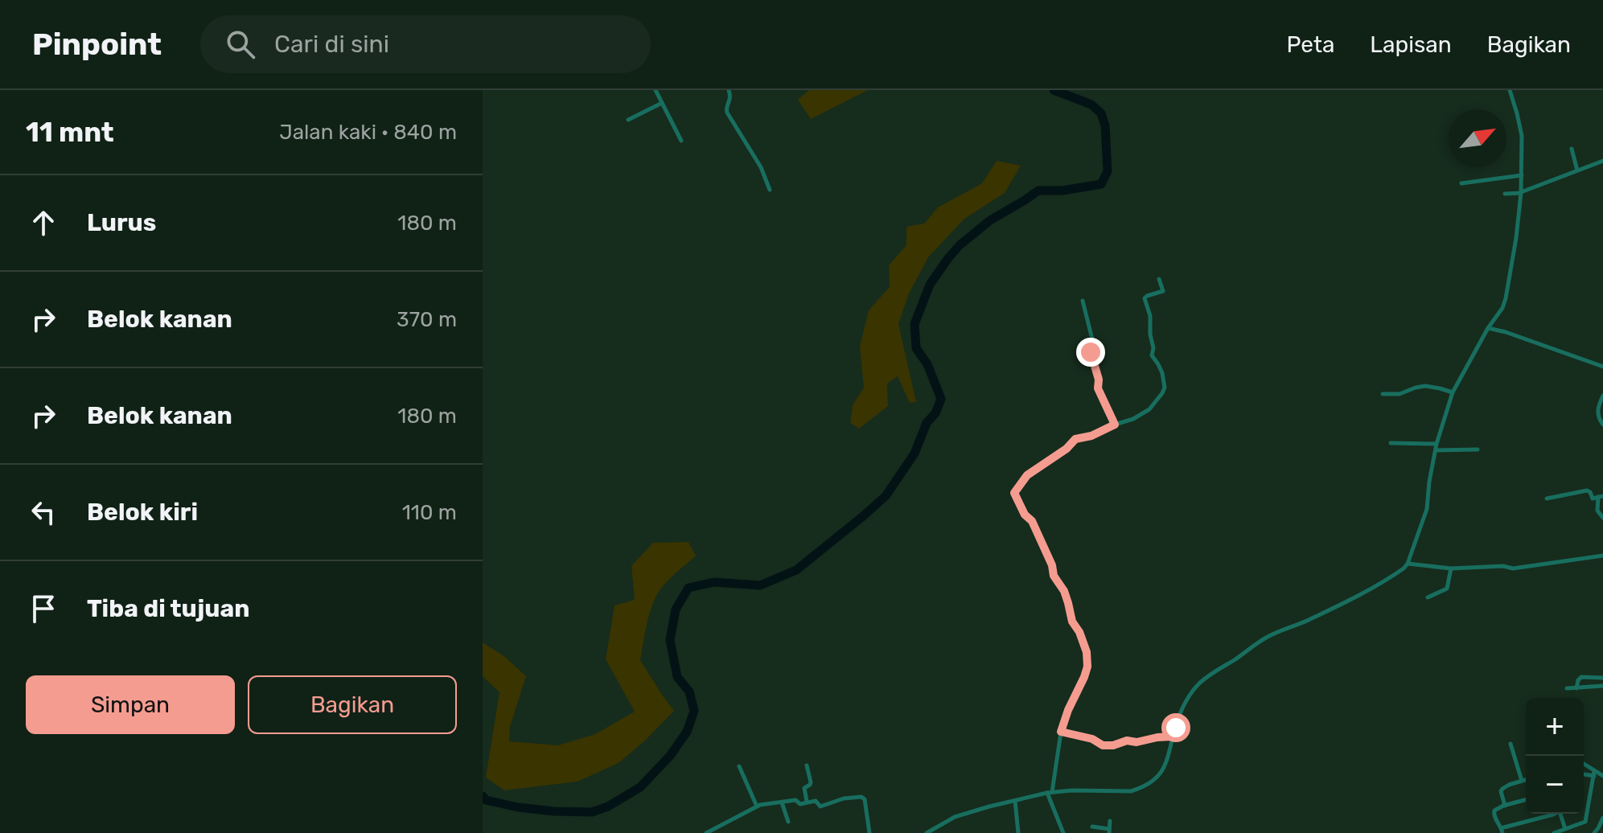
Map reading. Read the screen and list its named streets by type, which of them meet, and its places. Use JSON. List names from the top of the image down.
{
  "north": "top right",
  "page": {
    "header": "Pinpoint",
    "search": "Cari di sini",
    "nav": ["Peta", "Lapisan", "Bagikan"],
    "heading": ["11 mnt", "Jalan kaki · 840 m"],
    "list": [
      ["Lurus", "180 m"],
      ["Belok kanan", "370 m"],
      ["Belok kanan", "180 m"],
      ["Belok kiri", "110 m"],
      "Tiba di tujuan"
    ],
    "buttons": ["Simpan", "Bagikan"],
    "map_buttons": ["+", "−"]
  }
}
